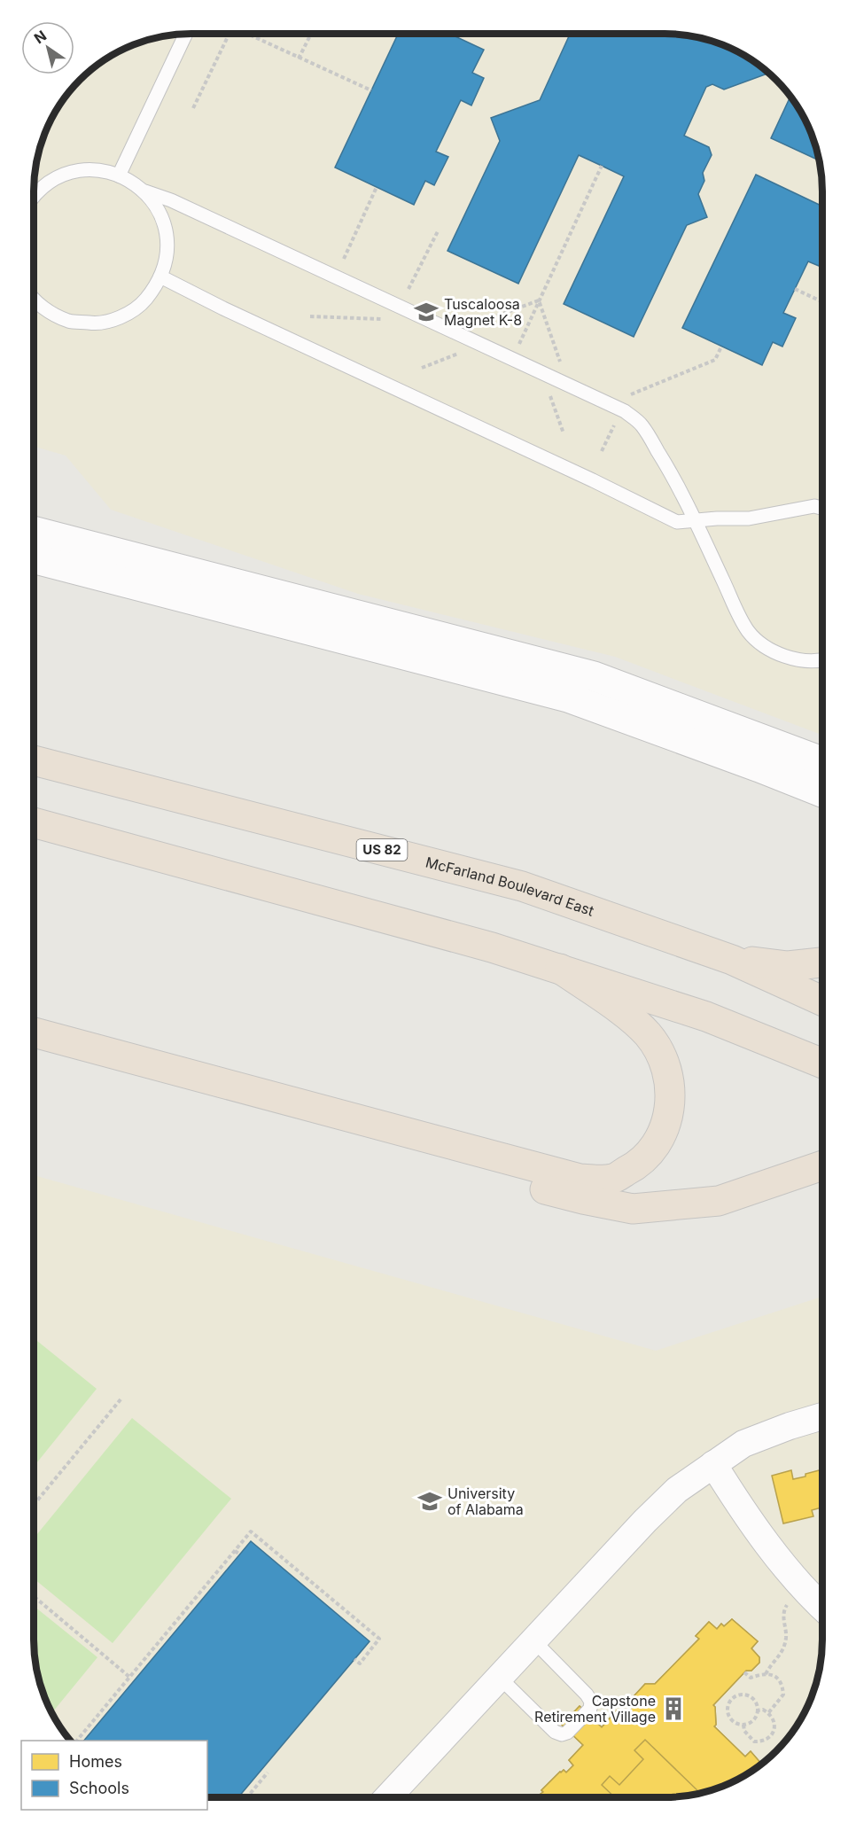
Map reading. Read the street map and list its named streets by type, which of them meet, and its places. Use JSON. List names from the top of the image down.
{
  "streets": {
    "highway": ["US 82", "McFarland Boulevard East"]
  },
  "places": {
    "school or university": ["Tuscaloosa Magnet K-8", "University of Alabama"],
    "building": ["Capstone Retirement Village"]
  },
  "legend": ["Homes", "Schools"],
  "north": "top left"
}
